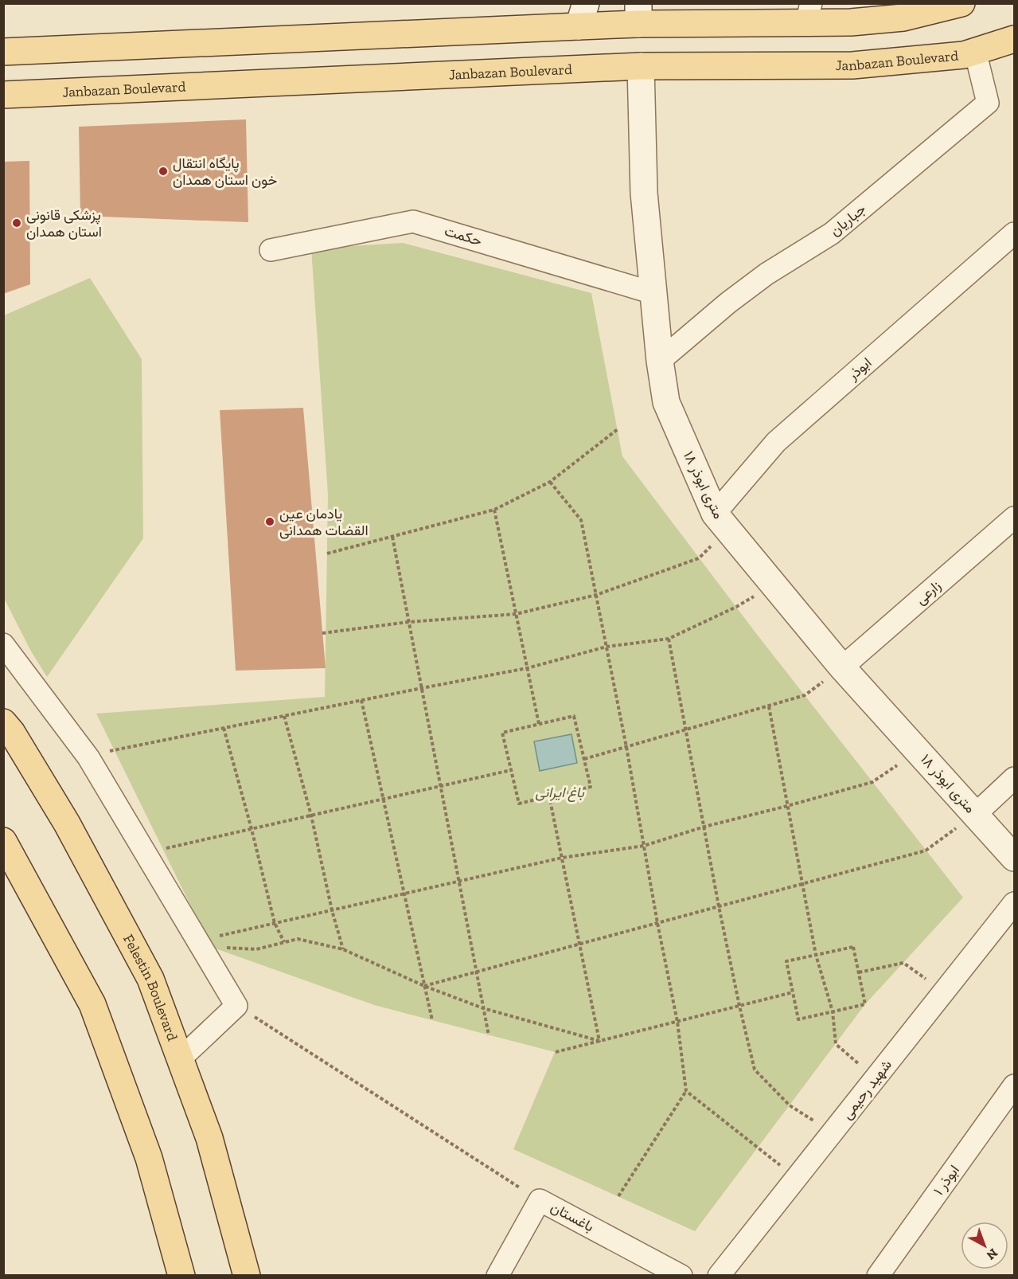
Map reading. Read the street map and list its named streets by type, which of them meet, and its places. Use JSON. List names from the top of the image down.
{
  "streets": {
    "main road": ["Janbazan Boulevard", "Felestin Boulevard"],
    "street": [
      "جباریان",
      "حکمت",
      "ابوذر",
      "۱۸ متری ابوذر",
      "زارعی",
      "شهید رحیمی",
      "ابوذر ۱",
      "باغستان"
    ]
  },
  "crossings": [
    ["Janbazan Boulevard", "جباریان"],
    ["Janbazan Boulevard", "۱۸ متری ابوذر"],
    ["جباریان", "۱۸ متری ابوذر"],
    ["حکمت", "۱۸ متری ابوذر"],
    ["ابوذر", "۱۸ متری ابوذر"],
    ["۱۸ متری ابوذر", "زارعی"]
  ],
  "parks": ["باغ ایرانی"],
  "places": ["پایگاه انتقال خون استان همدان", "پزشکی قانونی استان همدان", "یادمان عین القضات همدانی"],
  "north": "bottom right"
}
